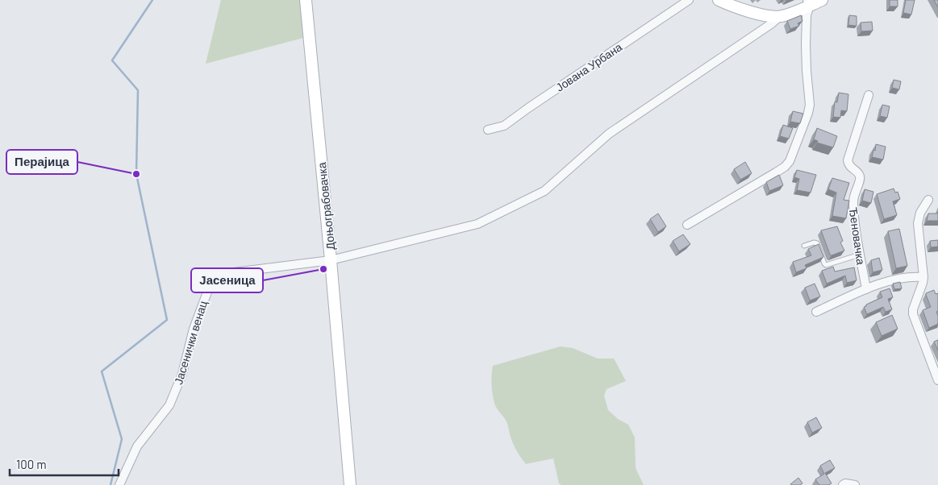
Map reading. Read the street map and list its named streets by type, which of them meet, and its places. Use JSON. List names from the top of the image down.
{
  "streets": {
    "street": [
      "Јована Урбана",
      "Доњограбовачка",
      "Ђеновачка",
      "Јасенички венац"
    ]
  },
  "crossings": [
    ["Доњограбовачка", "Јасенички венац"]
  ],
  "places": ["Перајица", "Јасеница"],
  "scale_bar": "100 m"
}
